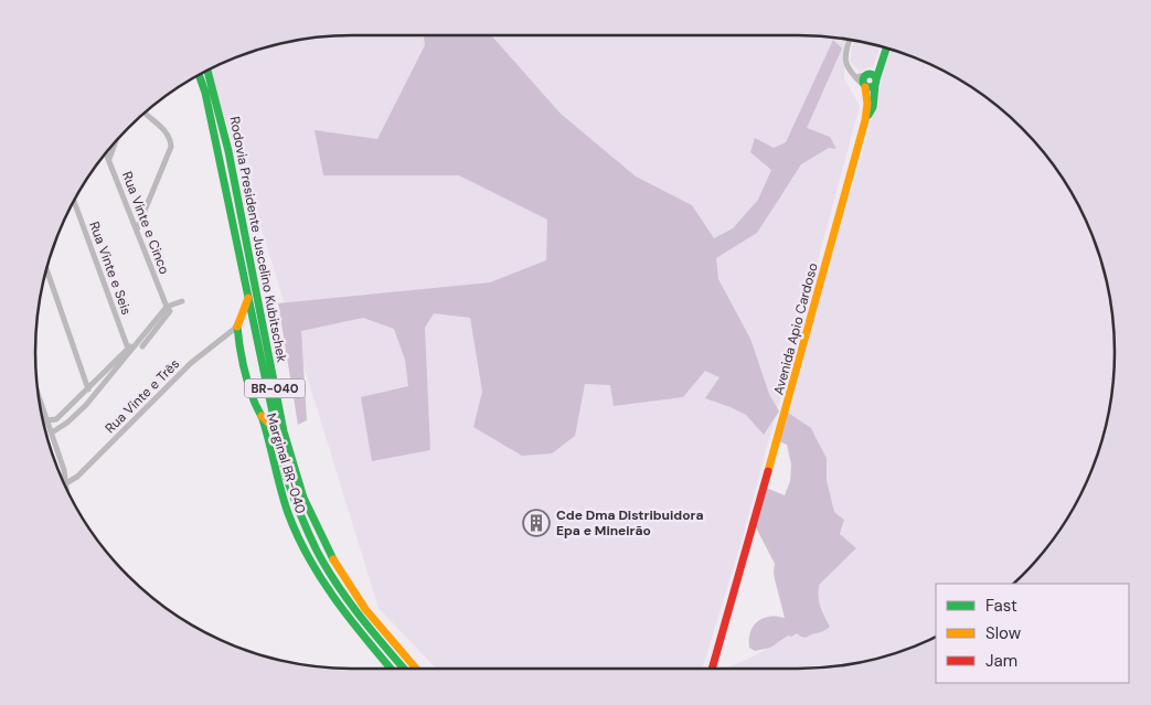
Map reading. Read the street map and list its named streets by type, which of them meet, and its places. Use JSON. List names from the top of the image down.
{
  "streets": {
    "main road": [
      "Rodovia Presidente Juscelino Kubitschek",
      "Avenida Apio Cardoso",
      "BR-040",
      "Marginal BR-040"
    ],
    "street": ["Rua Vinte e Cinco", "Rua Vinte e Seis", "Rua Vinte e Três"]
  },
  "crossings": [
    ["Rua Vinte e Três", "Marginal BR-040"]
  ],
  "places": {
    "building": ["Cde Dma Distribuidora Epa e Mineirão"]
  },
  "legend": ["Fast", "Slow", "Jam"]
}
